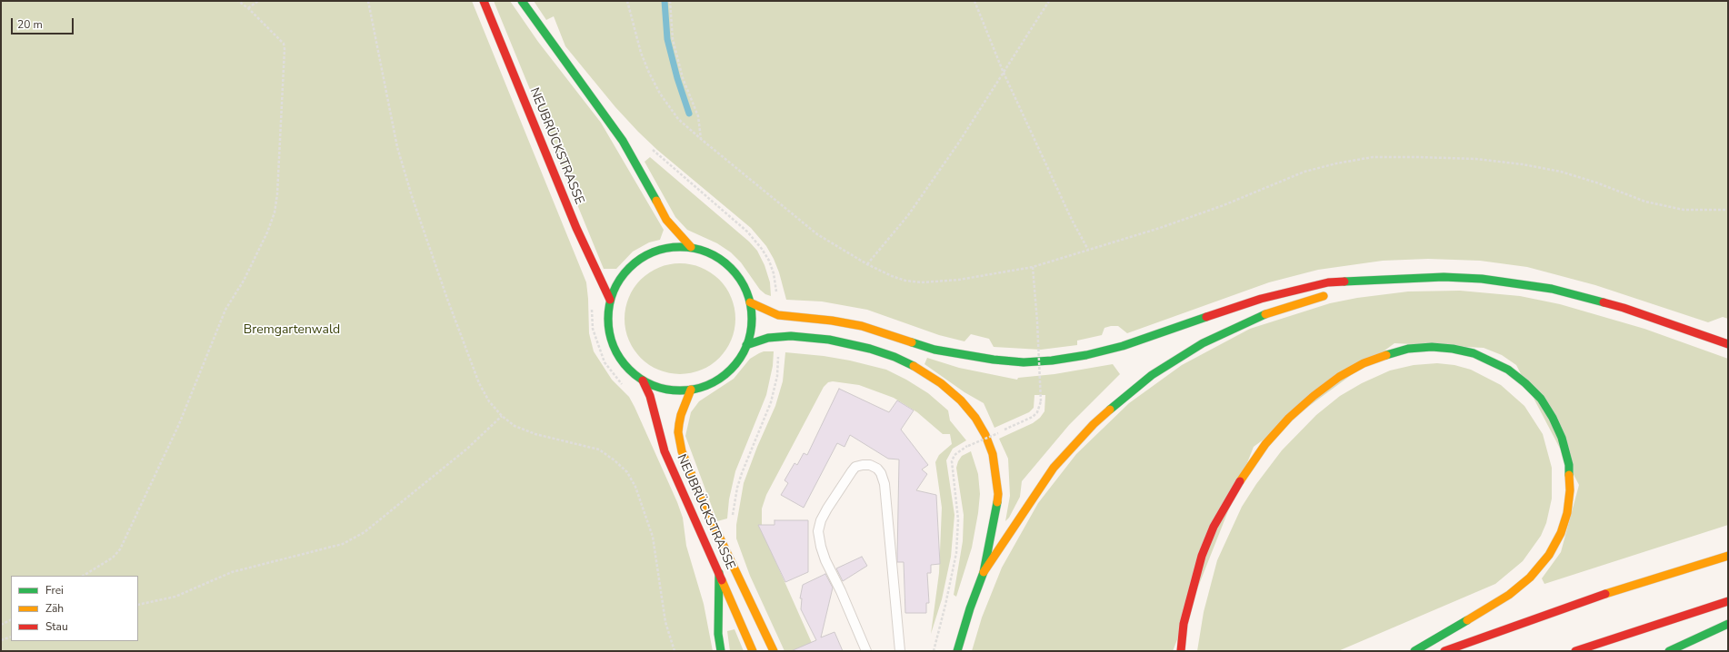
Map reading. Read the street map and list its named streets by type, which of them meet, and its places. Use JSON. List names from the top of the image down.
{
  "streets": {
    "main road": ["NEUBRÜCKSTRASSE"]
  },
  "parks": ["Bremgartenwald"],
  "legend": ["Frei", "Zäh", "Stau"],
  "scale_bar": "20 m"
}
